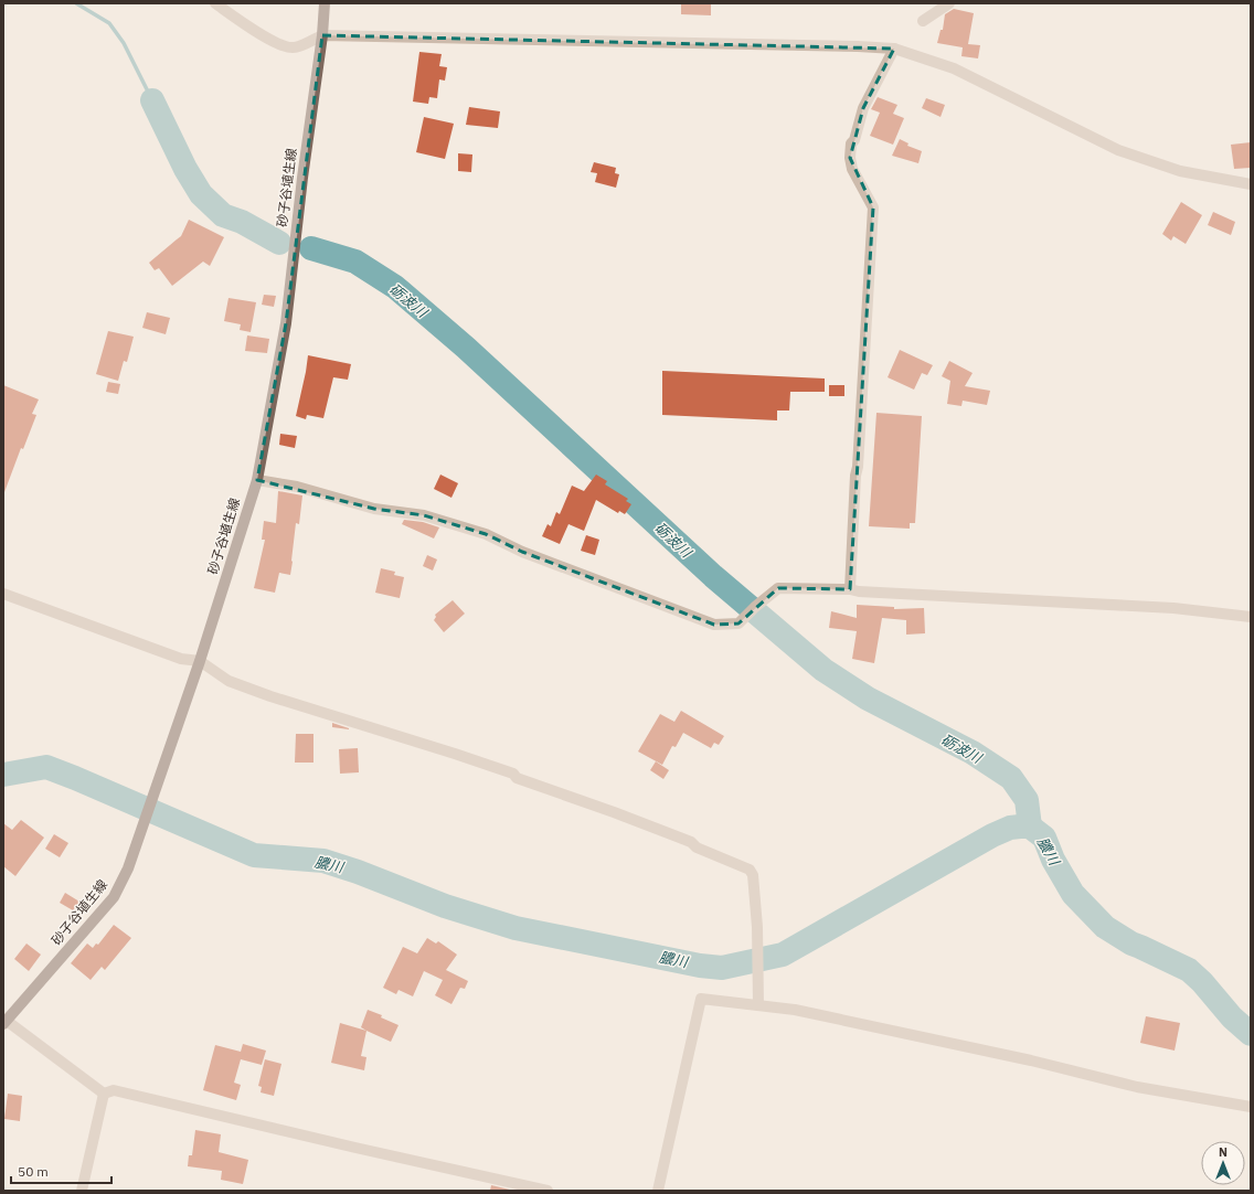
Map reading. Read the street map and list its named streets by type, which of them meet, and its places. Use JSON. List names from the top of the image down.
{
  "streets": {
    "main road": ["砂子谷埴生線"]
  },
  "water": ["砺波川", "膿川"],
  "scale_bar": "50 m",
  "north": "top"
}
